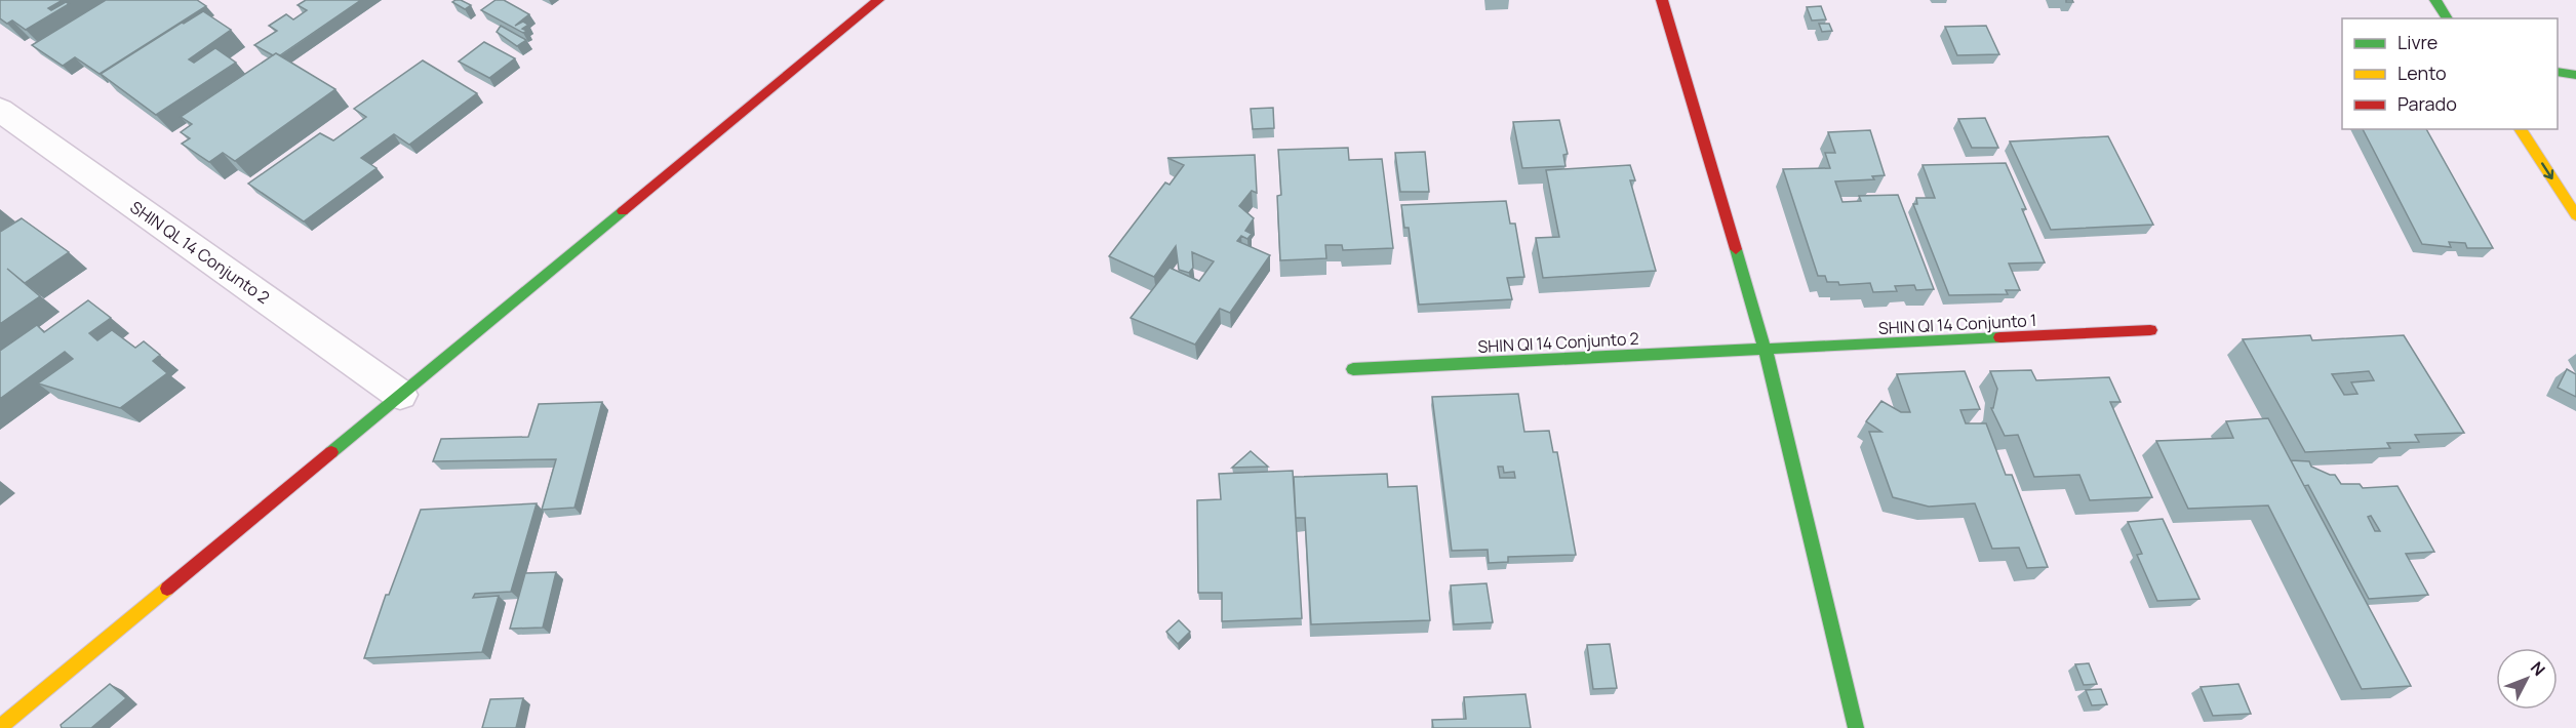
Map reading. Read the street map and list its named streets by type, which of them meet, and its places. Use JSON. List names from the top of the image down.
{
  "streets": {
    "street": ["SHIN QL 14 Conjunto 2", "SHIN QI 14 Conjunto 1", "SHIN QI 14 Conjunto 2"]
  },
  "crossings": [
    ["SHIN QI 14 Conjunto 1", "SHIN QI 14 Conjunto 2"]
  ],
  "legend": ["Livre", "Lento", "Parado"],
  "north": "top right"
}
